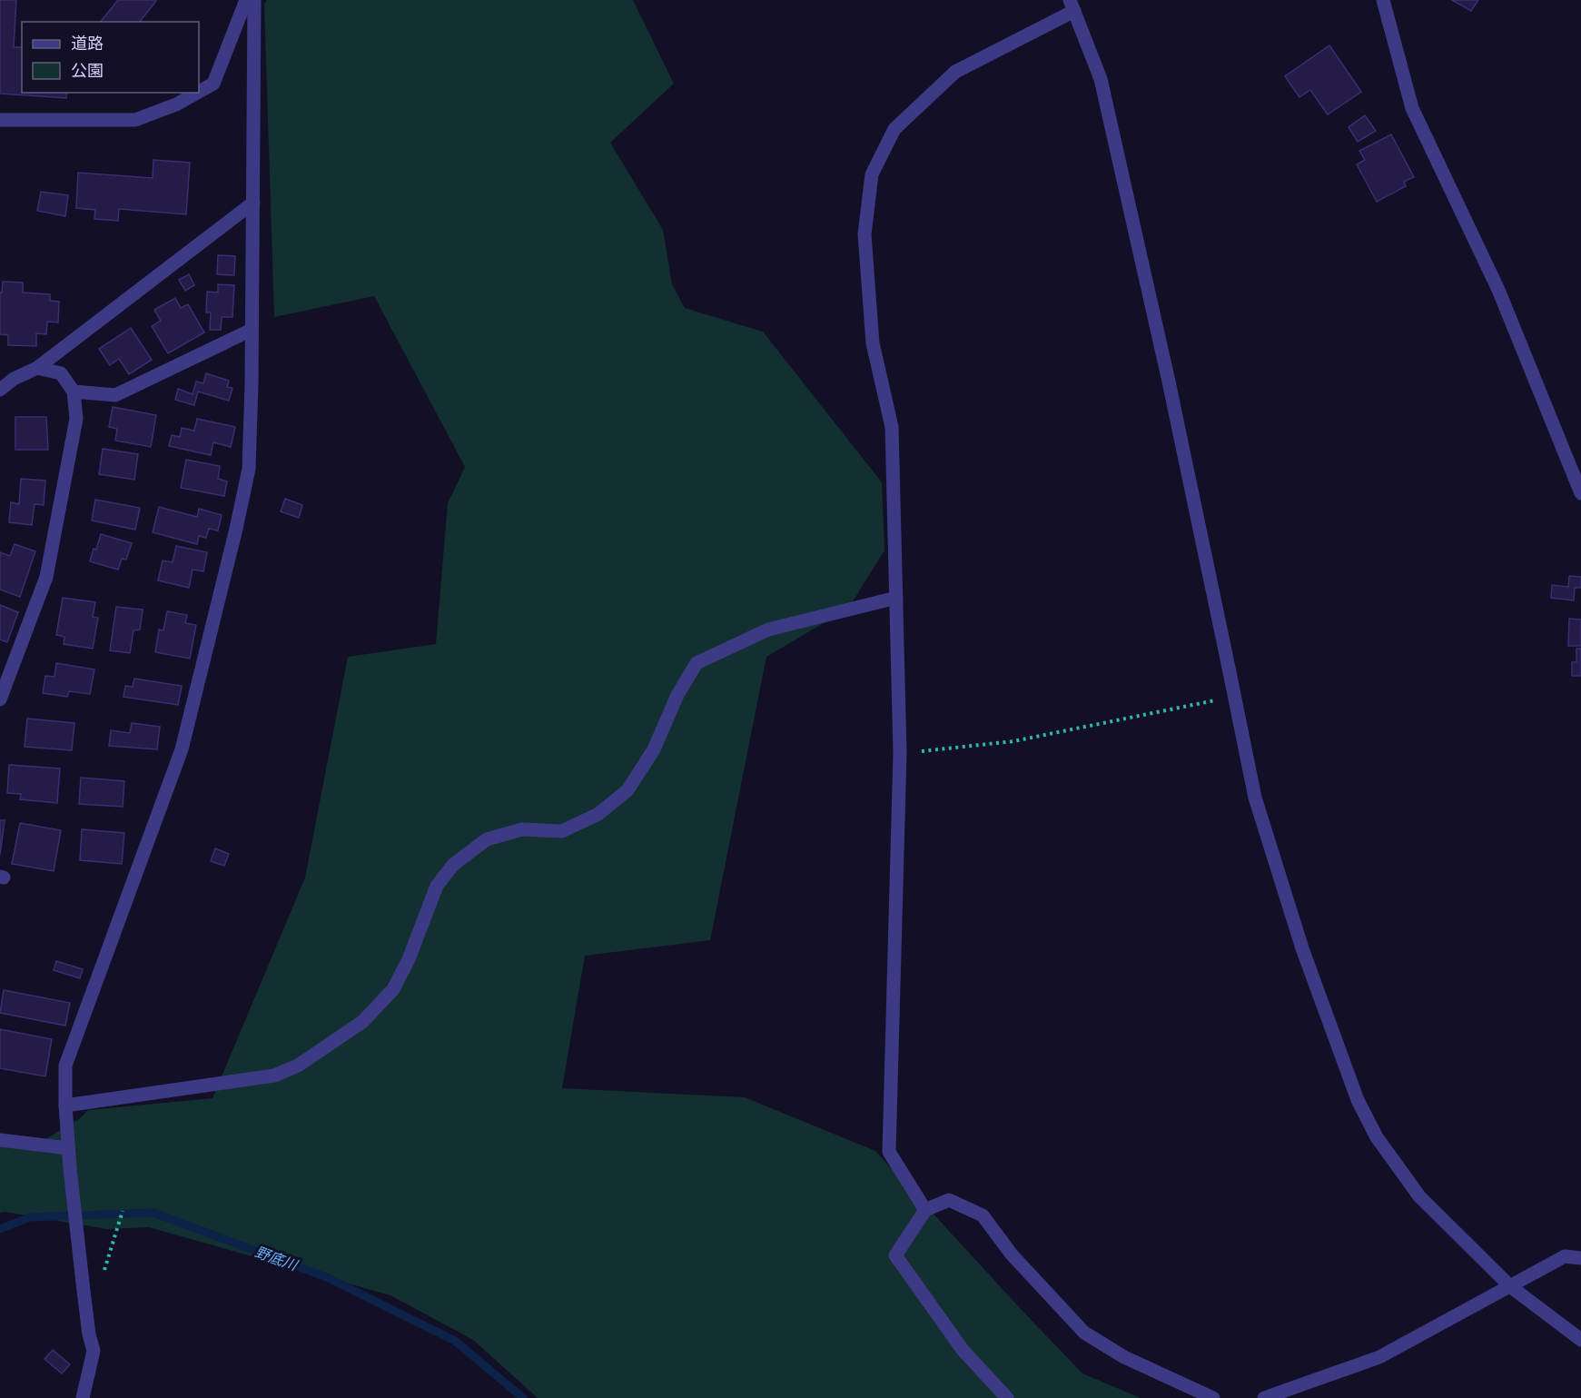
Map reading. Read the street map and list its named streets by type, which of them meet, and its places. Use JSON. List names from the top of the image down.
{
  "water": ["野底川"],
  "legend": ["道路", "公園"]
}
